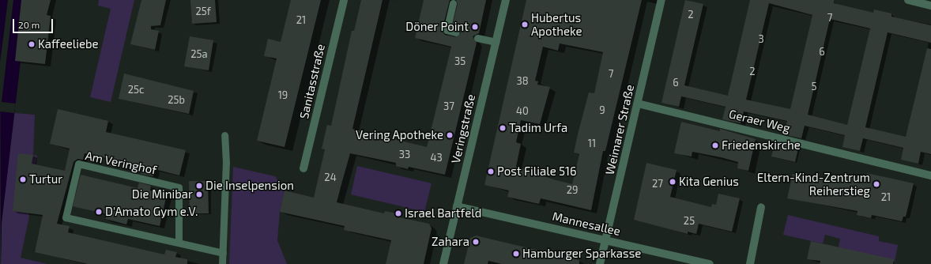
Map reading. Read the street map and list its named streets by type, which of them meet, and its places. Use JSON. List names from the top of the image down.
{
  "streets": {
    "street": [
      "Sanitasstraße",
      "Geraer Weg",
      "Veringstraße",
      "Weimarer Straße",
      "Mannesallee"
    ],
    "lane": ["Am Veringhof"]
  },
  "crossings": [
    ["Geraer Weg", "Weimarer Straße"],
    ["Veringstraße", "Mannesallee"],
    ["Weimarer Straße", "Mannesallee"]
  ],
  "places": [
    "Hubertus Apotheke",
    "Döner Point",
    "Kaffeeliebe",
    "Tadim Urfa",
    "Vering Apotheke",
    "Friedenskirche",
    "Post Filiale 516",
    "Turtur",
    "Kita Genius",
    "Eltern-Kind-Zentrum Reiherstieg",
    "Die Inselpension",
    "Die Minibar",
    "D'Amato Gym e.V.",
    "Israel Bartfeld",
    "Zahara",
    "Hamburger Sparkasse"
  ],
  "house_numbers": [
    "25f",
    "2",
    "7",
    "21",
    "3",
    "6",
    "25a",
    "35",
    "2",
    "7",
    "38",
    "6",
    "5",
    "25c",
    "19",
    "25b",
    "37",
    "9",
    "40",
    "11",
    "33",
    "43",
    "24",
    "27",
    "29",
    "21",
    "25"
  ],
  "scale_bar": "20 m"
}
